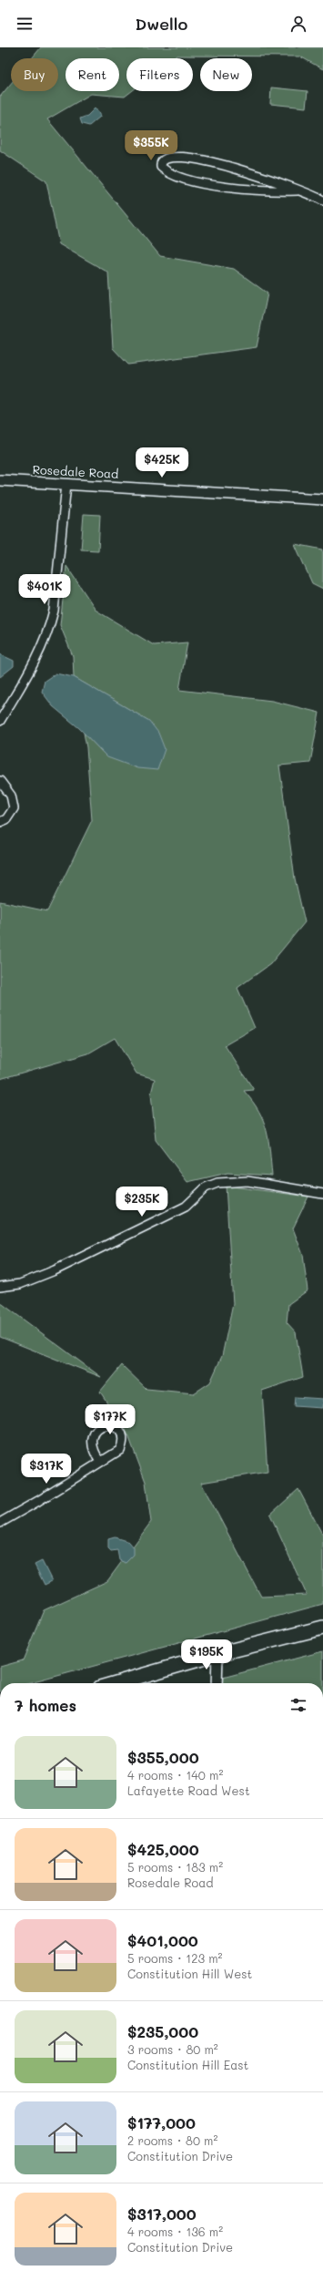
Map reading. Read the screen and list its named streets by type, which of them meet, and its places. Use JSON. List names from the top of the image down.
{
  "streets": {
    "street": ["Rosedale Road"]
  },
  "page": {
    "header": "Dwello",
    "chip": [
      "Buy",
      "Rent",
      "Filters",
      "New"
    ],
    "price": [
      "$355K",
      "$425K",
      "$401K",
      "$235K",
      "$177K",
      "$317K",
      "$195K"
    ],
    "heading": "7 homes",
    "list": [
      {
        "name": "$355,000",
        "note": "4 rooms · 140 m² · Lafayette Road West"
      },
      {
        "name": "$425,000",
        "note": "5 rooms · 183 m² · Rosedale Road"
      },
      {
        "name": "$401,000",
        "note": "5 rooms · 123 m² · Constitution Hill West"
      },
      {
        "name": "$235,000",
        "note": "3 rooms · 80 m² · Constitution Hill East"
      },
      {
        "name": "$177,000",
        "note": "2 rooms · 80 m² · Constitution Drive"
      },
      {
        "name": "$317,000",
        "note": "4 rooms · 136 m² · Constitution Drive"
      }
    ]
  }
}
